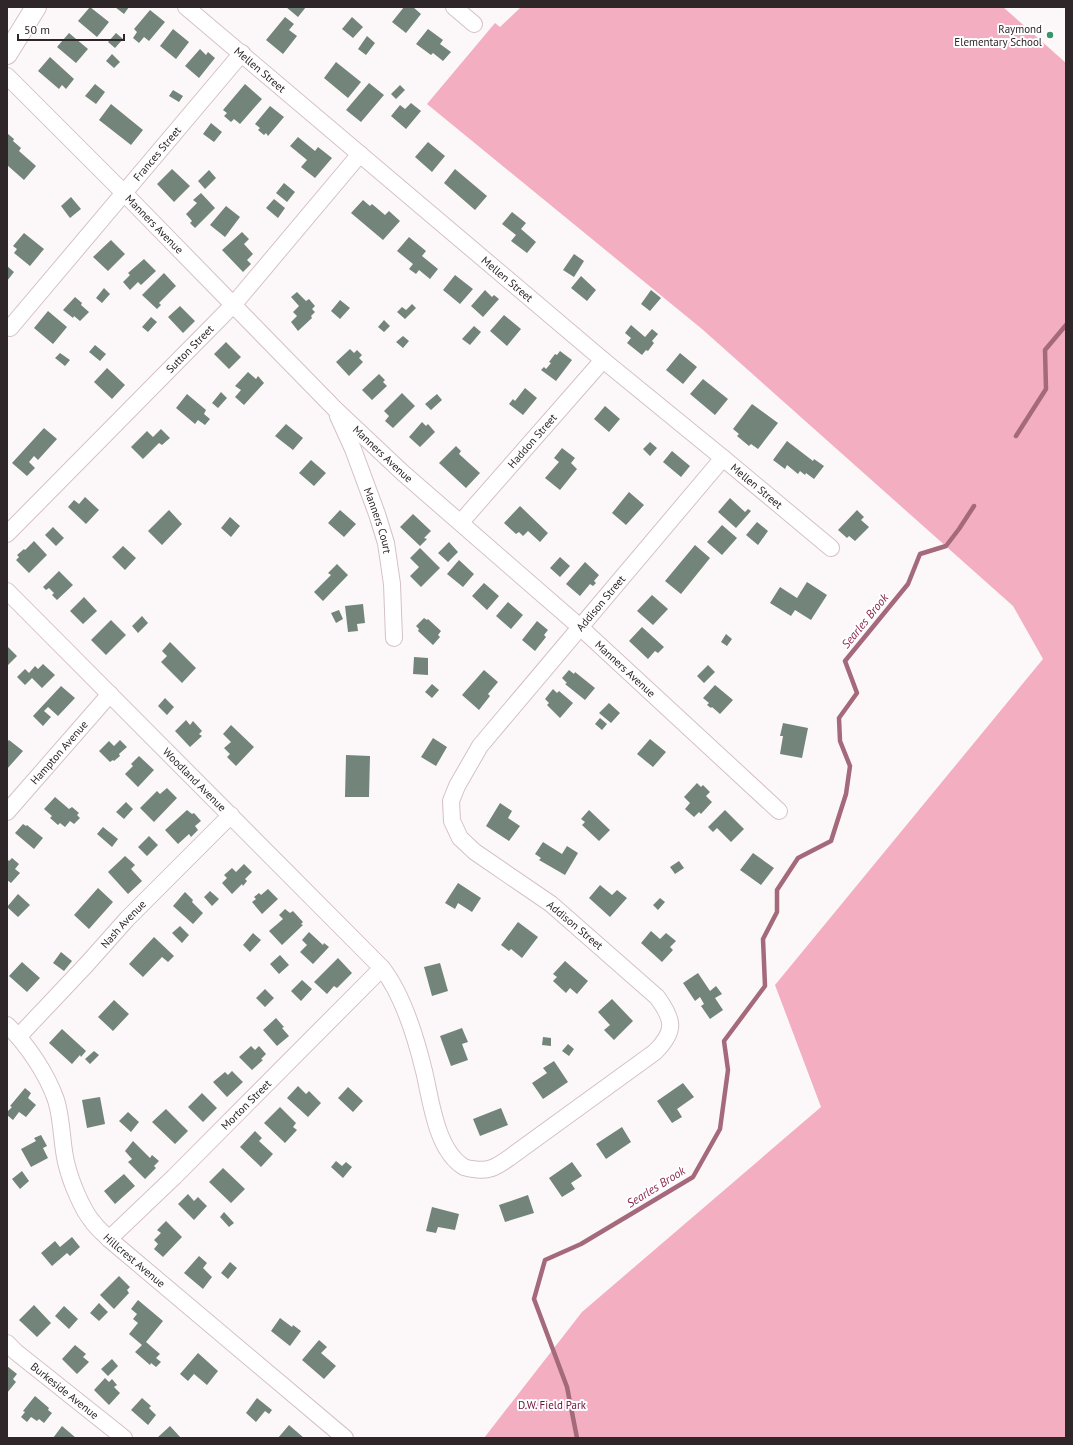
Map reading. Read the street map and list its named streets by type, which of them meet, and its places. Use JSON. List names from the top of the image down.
{
  "streets": {
    "street": [
      "Mellen Street",
      "Frances Street",
      "Manners Avenue",
      "Sutton Street",
      "Haddon Street",
      "Manners Court",
      "Addison Street",
      "Hampton Avenue",
      "Woodland Avenue",
      "Nash Avenue",
      "Morton Street",
      "Hillcrest Avenue",
      "Burkeside Avenue"
    ]
  },
  "crossings": [
    ["Mellen Street", "Frances Street"],
    ["Mellen Street", "Sutton Street"],
    ["Mellen Street", "Haddon Street"],
    ["Mellen Street", "Addison Street"],
    ["Frances Street", "Manners Avenue"],
    ["Manners Avenue", "Sutton Street"],
    ["Manners Avenue", "Haddon Street"],
    ["Manners Avenue", "Manners Court"],
    ["Manners Avenue", "Addison Street"],
    ["Addison Street", "Woodland Avenue"],
    ["Addison Street", "Morton Street"],
    ["Hampton Avenue", "Woodland Avenue"],
    ["Woodland Avenue", "Nash Avenue"],
    ["Woodland Avenue", "Morton Street"],
    ["Nash Avenue", "Hillcrest Avenue"],
    ["Morton Street", "Hillcrest Avenue"]
  ],
  "water": ["Searles Brook"],
  "parks": ["D.W. Field Park"],
  "places": ["Raymond Elementary School"],
  "scale_bar": "50 m"
}
